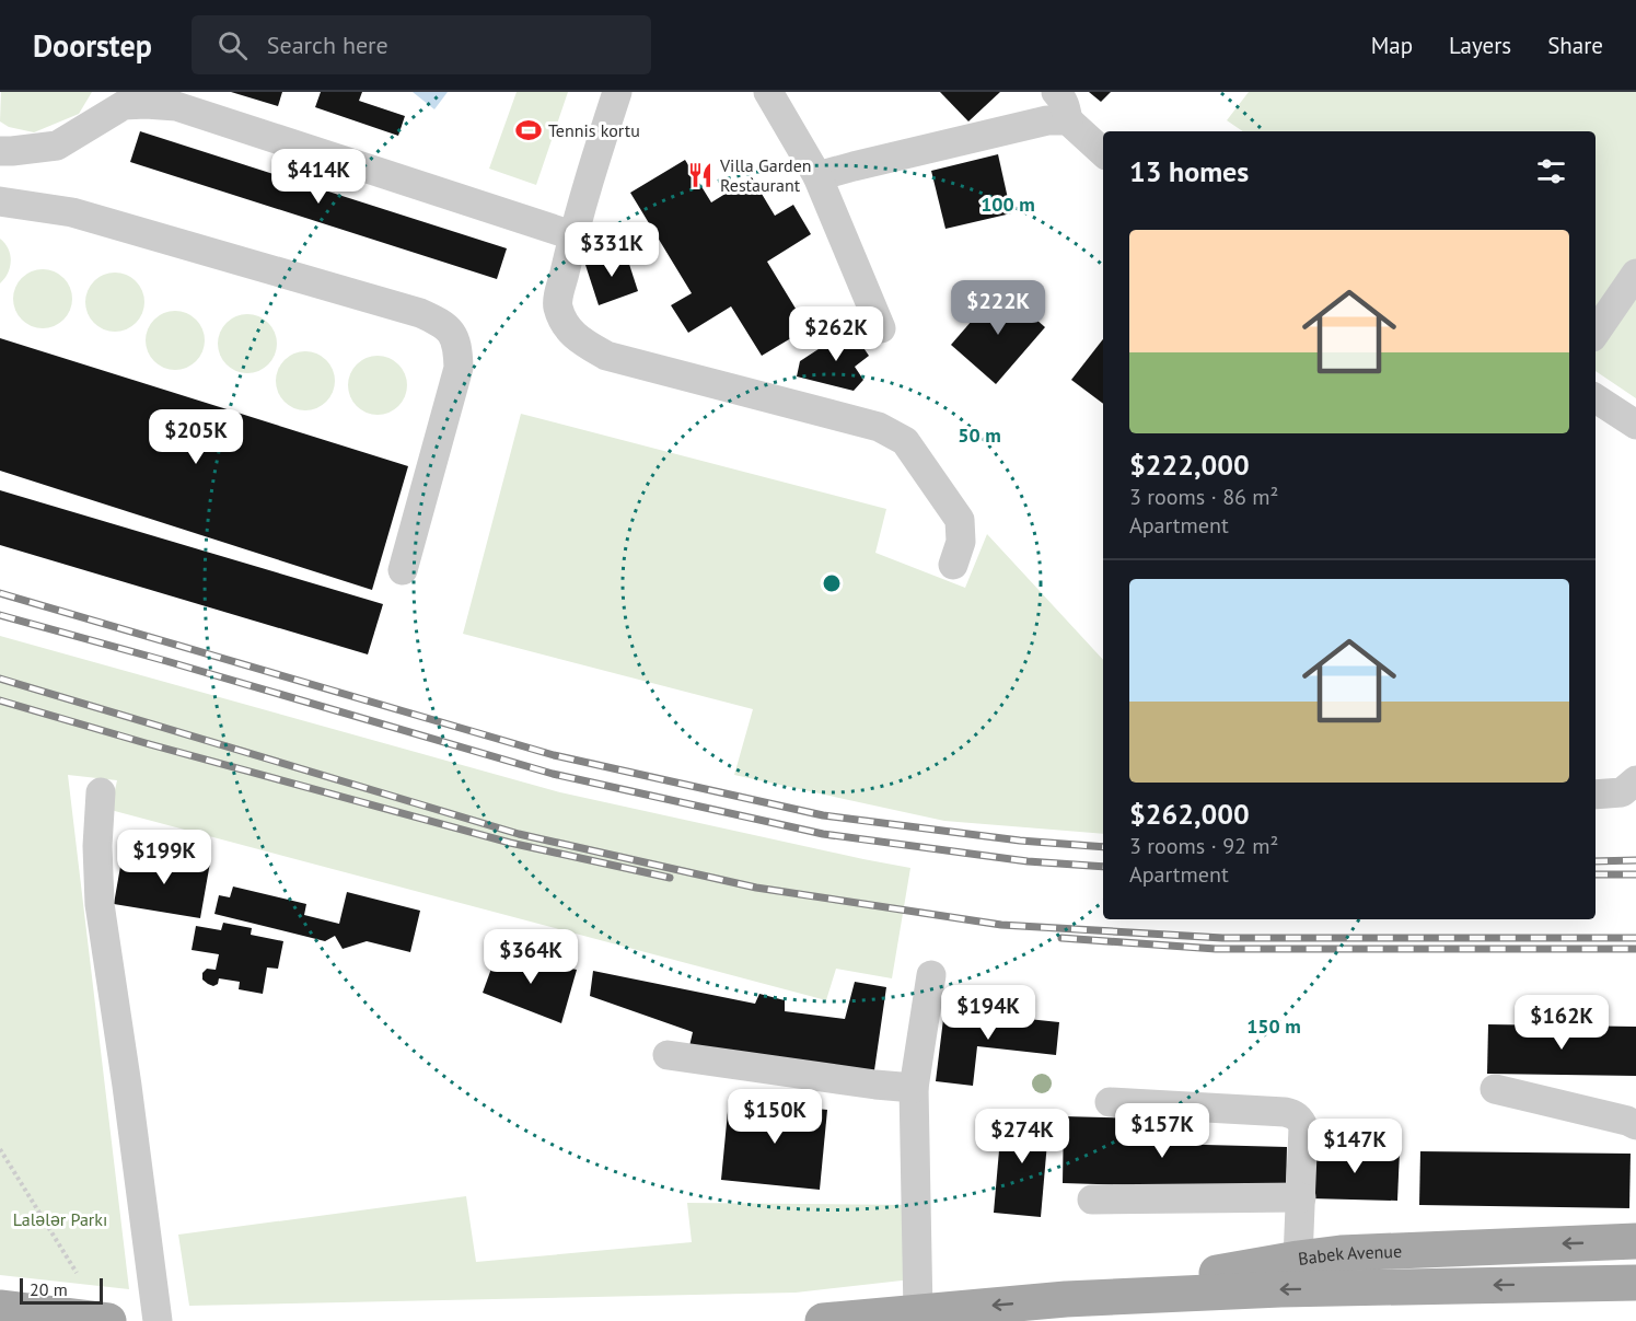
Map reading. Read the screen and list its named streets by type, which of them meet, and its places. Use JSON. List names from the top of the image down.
{
  "streets": {
    "main road": ["Babek Avenue"]
  },
  "one_way": ["Babek Avenue"],
  "parks": ["Lalələr Parkı"],
  "places": {
    "sports": ["Tennis kortu"],
    "restaurant": ["Villa Garden Restaurant"]
  },
  "scale_bar": "20 m",
  "page": {
    "header": "Doorstep",
    "search": "Search here",
    "nav": ["Map", "Layers", "Share"],
    "heading": "13 homes",
    "price": [
      "$414K",
      "$331K",
      "$222K",
      "$262K",
      "$205K",
      "$199K",
      "$364K",
      "$194K",
      "$162K",
      "$150K",
      "$157K",
      "$274K",
      "$147K"
    ],
    "list": [
      {
        "name": "$222,000",
        "note": "3 rooms · 86 m² · Apartment"
      },
      {
        "name": "$262,000",
        "note": "3 rooms · 92 m² · Apartment"
      }
    ],
    "scale": "20 m"
  },
  "rings": ["100 m", "50 m", "150 m"]
}
